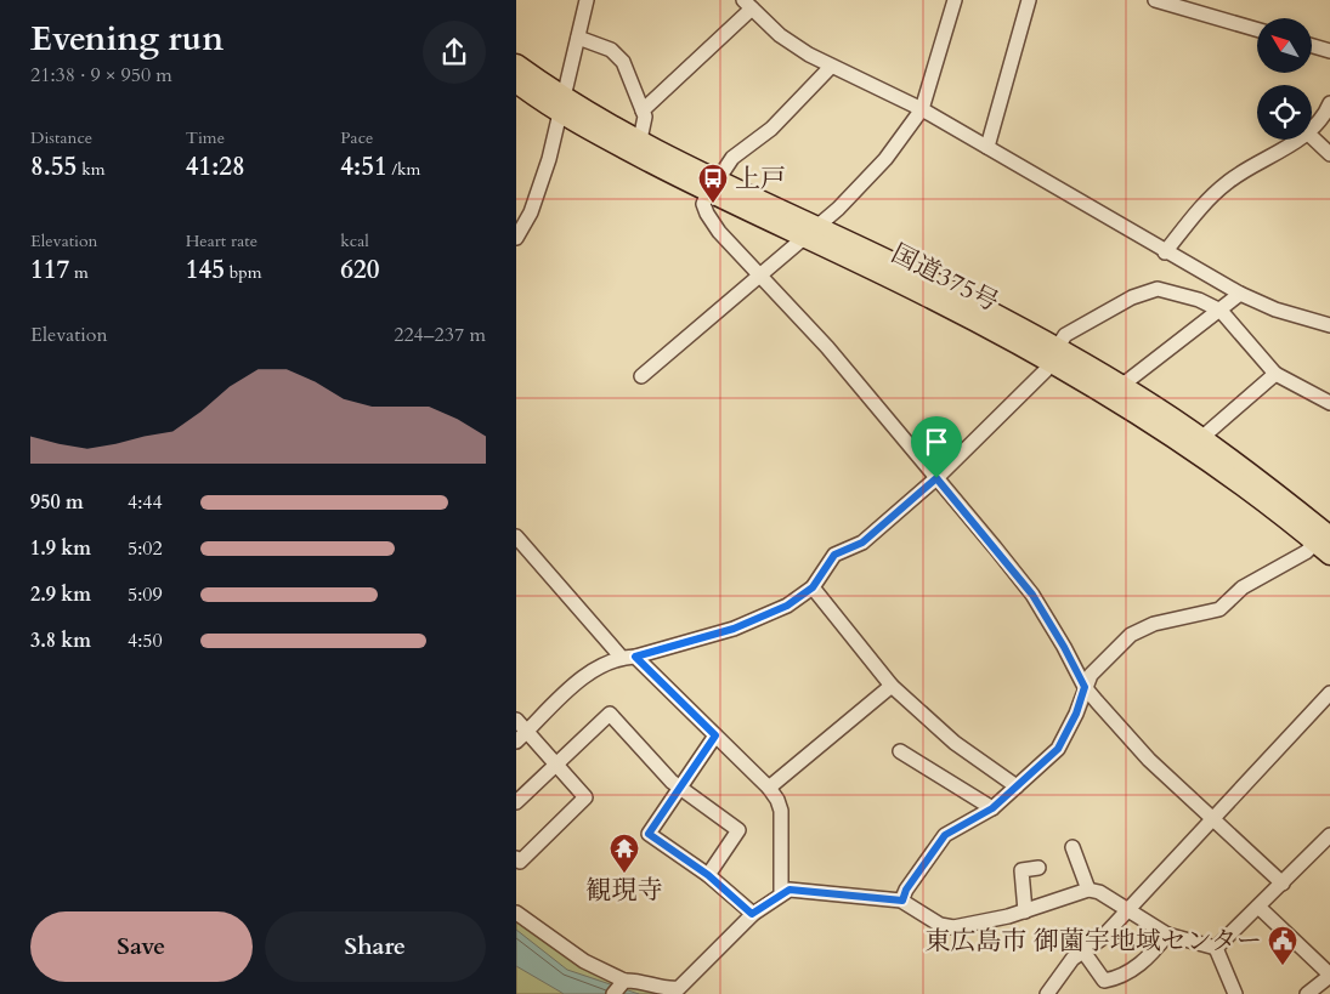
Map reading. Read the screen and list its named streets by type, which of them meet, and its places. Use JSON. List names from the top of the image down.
{
  "streets": {
    "highway": ["国道375号"]
  },
  "places": {
    "bus stop": ["上戸"],
    "temple": ["観現寺"],
    "public building": ["東広島市 御薗宇地域センター"]
  },
  "north": "top left",
  "page": {
    "heading": ["Evening run", "21:38 · 9 × 950 m"],
    "stats": [
      ["Distance", "8.55 km"],
      ["Time", "41:28"],
      ["Pace", "4:51 /km"],
      ["Elevation", "117 m"],
      ["Heart rate", "145 bpm"],
      ["kcal", "620"]
    ],
    "chart": ["Elevation", "224–237 m"],
    "list": [
      {
        "name": "950 m",
        "note": "4:44"
      },
      {
        "name": "1.9 km",
        "note": "5:02"
      },
      {
        "name": "2.9 km",
        "note": "5:09"
      },
      {
        "name": "3.8 km",
        "note": "4:50"
      }
    ],
    "buttons": ["Save", "Share"]
  }
}
